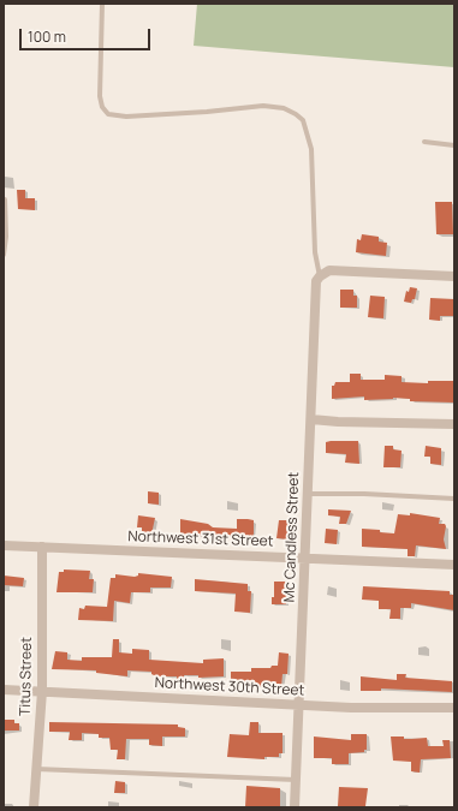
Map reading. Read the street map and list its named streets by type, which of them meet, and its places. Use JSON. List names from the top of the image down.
{
  "streets": {
    "street": [
      "Mc Candless Street",
      "Northwest 31st Street",
      "Titus Street",
      "Northwest 30th Street"
    ]
  },
  "crossings": [
    ["Mc Candless Street", "Northwest 31st Street"],
    ["Mc Candless Street", "Northwest 30th Street"],
    ["Northwest 31st Street", "Titus Street"],
    ["Titus Street", "Northwest 30th Street"]
  ],
  "scale_bar": "100 m"
}
